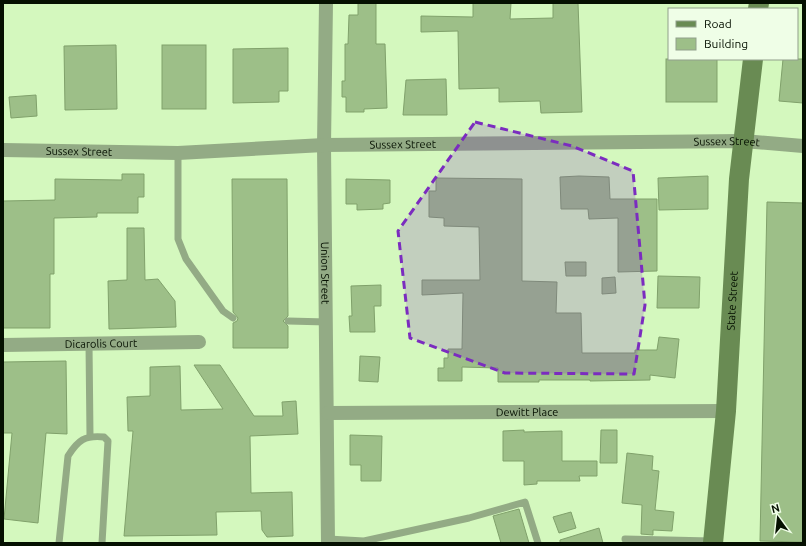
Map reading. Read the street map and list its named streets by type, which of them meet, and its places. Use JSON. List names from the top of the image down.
{
  "streets": {
    "street": [
      "Sussex Street",
      "Union Street",
      "State Street",
      "Dicarolis Court",
      "Dewitt Place"
    ]
  },
  "crossings": [
    ["Sussex Street", "Union Street"],
    ["Sussex Street", "State Street"],
    ["Union Street", "Dewitt Place"],
    ["State Street", "Dewitt Place"]
  ],
  "legend": ["Road", "Building"],
  "north": "top"
}
